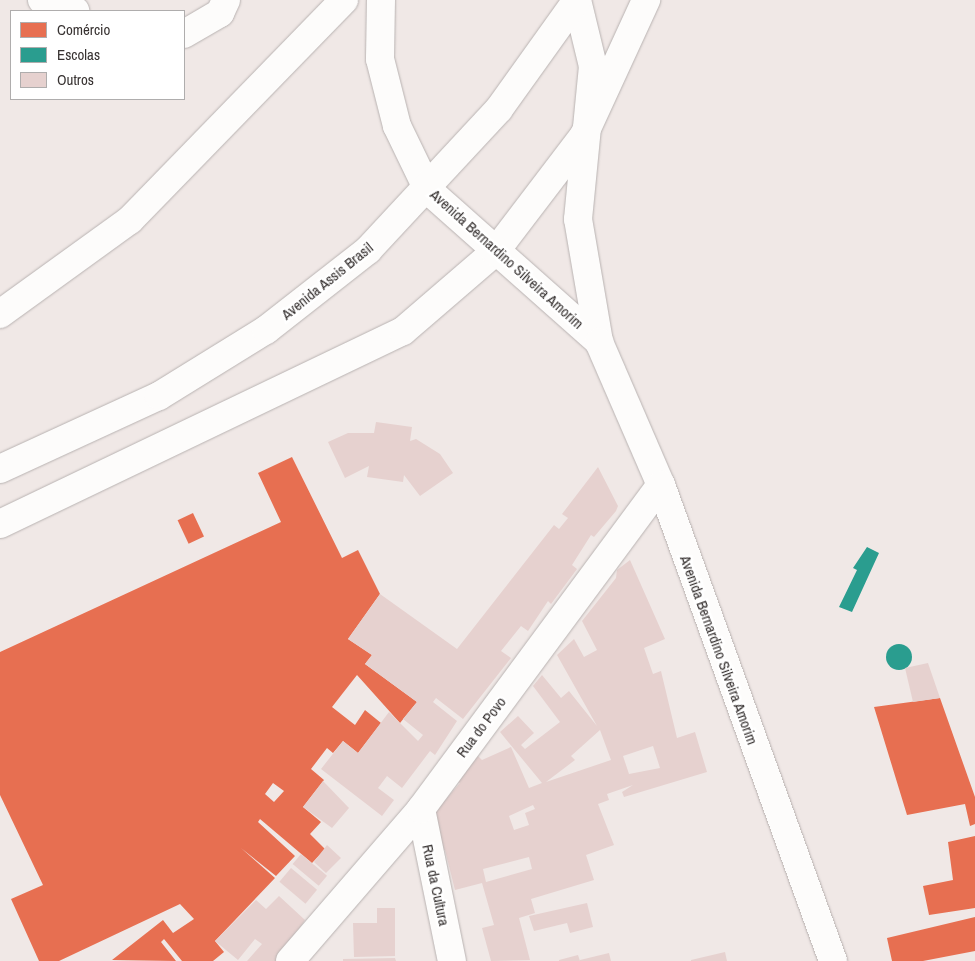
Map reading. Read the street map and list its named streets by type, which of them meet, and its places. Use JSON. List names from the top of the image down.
{
  "streets": {
    "main road": [
      "Avenida Bernardino Silveira Amorim",
      "Avenida Assis Brasil",
      "Rua do Povo",
      "Rua da Cultura"
    ]
  },
  "crossings": [
    ["Avenida Bernardino Silveira Amorim", "Avenida Assis Brasil"],
    ["Avenida Bernardino Silveira Amorim", "Rua do Povo"],
    ["Rua do Povo", "Rua da Cultura"]
  ],
  "legend": ["Comércio", "Escolas", "Outros"]
}
